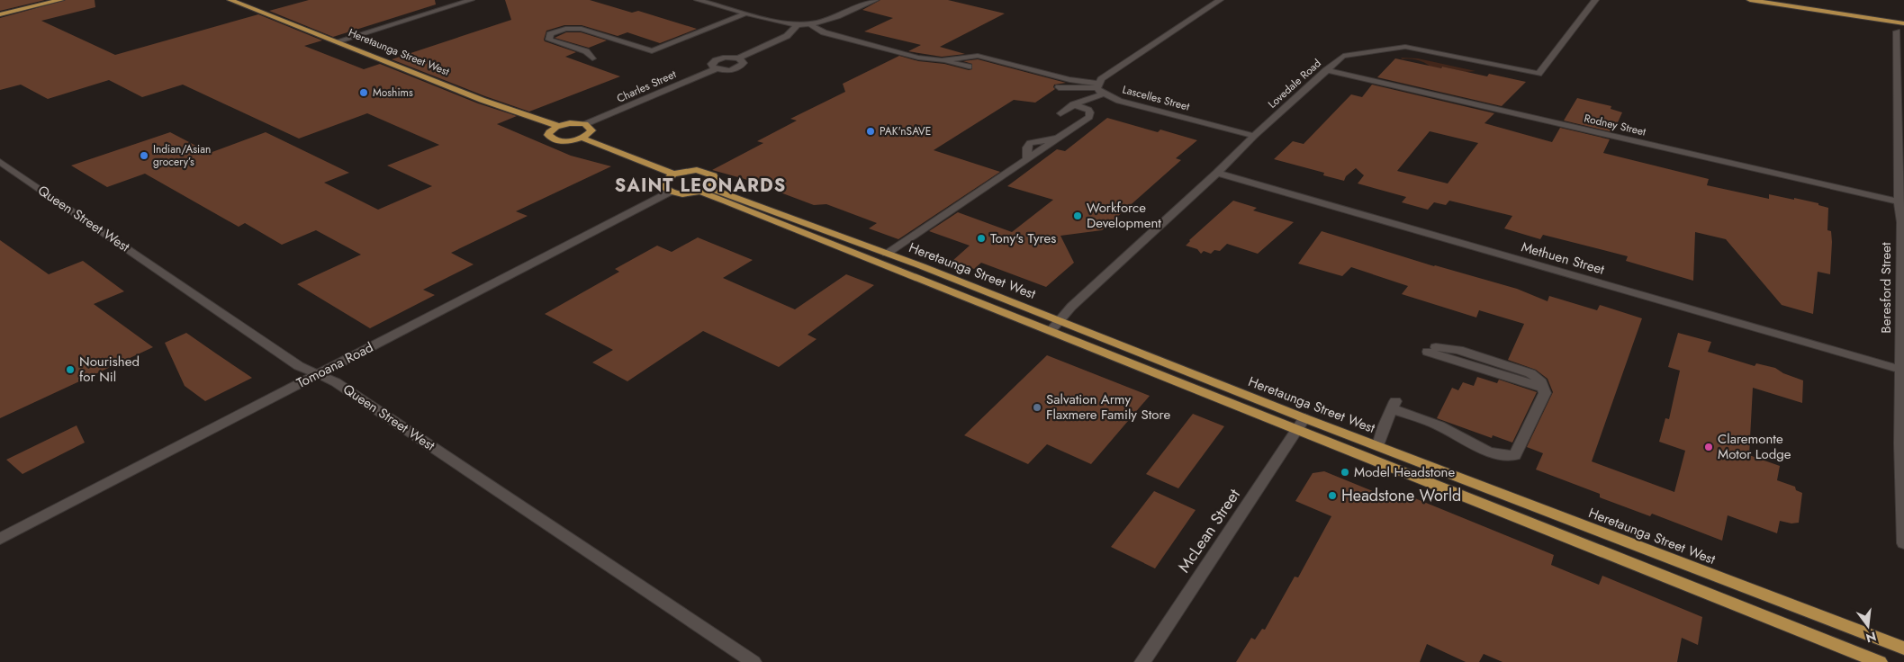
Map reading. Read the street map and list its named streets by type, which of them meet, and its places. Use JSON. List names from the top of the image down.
{
  "streets": {
    "main road": ["Heretaunga Street West"],
    "street": [
      "Lovedale Road",
      "Charles Street",
      "Lascelles Street",
      "Rodney Street",
      "Queen Street West",
      "Methuen Street",
      "Beresford Street",
      "Tomoana Road",
      "McLean Street"
    ]
  },
  "crossings": [
    ["Heretaunga Street West", "Lovedale Road"],
    ["Heretaunga Street West", "McLean Street"],
    ["Lovedale Road", "Lascelles Street"],
    ["Lovedale Road", "Rodney Street"],
    ["Lovedale Road", "Methuen Street"],
    ["Rodney Street", "Beresford Street"],
    ["Queen Street West", "Tomoana Road"],
    ["Methuen Street", "Beresford Street"]
  ],
  "districts": ["SAINT LEONARDS"],
  "places": [
    "Moshims",
    "PAK'nSAVE",
    "Indian/Asian grocery’s",
    "Workforce Development",
    "Tony's Tyres",
    "Nourished for Nil",
    "Salvation Army Flaxmere Family Store",
    "Claremonte Motor Lodge",
    "Model Headstone",
    "Headstone World"
  ],
  "north": "bottom"
}
